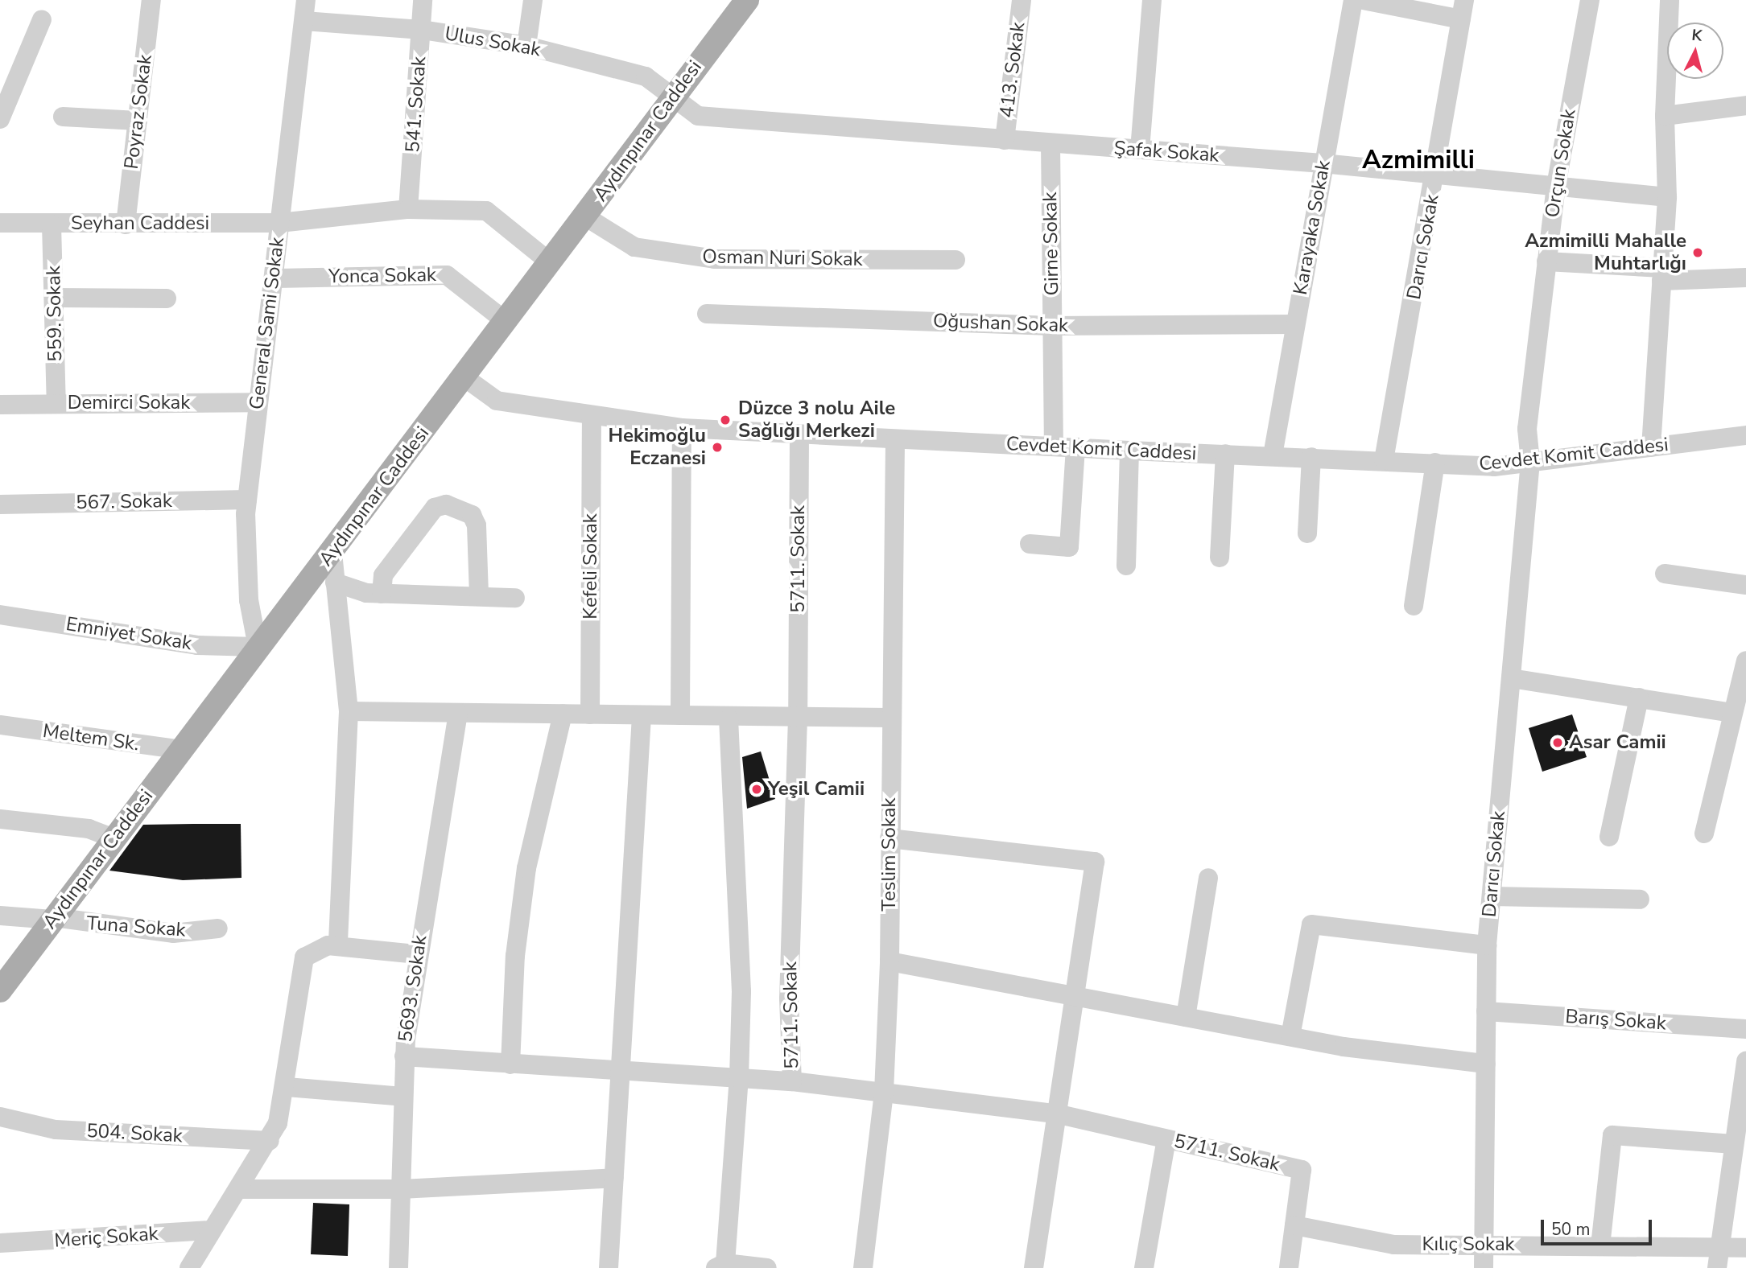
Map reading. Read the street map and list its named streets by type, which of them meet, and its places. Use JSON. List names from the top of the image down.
{
  "streets": {
    "main road": ["Aydınpınar Caddesi"],
    "street": [
      "Ulus Sokak",
      "413. Sokak",
      "541. Sokak",
      "Poyraz Sokak",
      "Şafak Sokak",
      "Orçun Sokak",
      "Seyhan Caddesi",
      "Karayaka Sokak",
      "Girne Sokak",
      "Darıcı Sokak",
      "Osman Nuri Sokak",
      "Yonca Sokak",
      "559. Sokak",
      "General Sami Sokak",
      "Oğushan Sokak",
      "Demirci Sokak",
      "Cevdet Komit Caddesi",
      "567. Sokak",
      "5711. Sokak",
      "Kefeli Sokak",
      "Emniyet Sokak",
      "Meltem Sk.",
      "Teslim Sokak",
      "Tuna Sokak",
      "5693. Sokak",
      "Barış Sokak",
      "504. Sokak",
      "Meriç Sokak",
      "Kılıç Sokak"
    ]
  },
  "crossings": [
    ["Ulus Sokak", "541. Sokak"],
    ["Ulus Sokak", "Aydınpınar Caddesi"],
    ["Ulus Sokak", "Şafak Sokak"],
    ["Ulus Sokak", "General Sami Sokak"],
    ["413. Sokak", "Şafak Sokak"],
    ["541. Sokak", "Seyhan Caddesi"],
    ["Poyraz Sokak", "Seyhan Caddesi"],
    ["Aydınpınar Caddesi", "Şafak Sokak"],
    ["Aydınpınar Caddesi", "Seyhan Caddesi"],
    ["Aydınpınar Caddesi", "Osman Nuri Sokak"],
    ["Aydınpınar Caddesi", "Yonca Sokak"],
    ["Aydınpınar Caddesi", "General Sami Sokak"],
    ["Aydınpınar Caddesi", "Cevdet Komit Caddesi"],
    ["Aydınpınar Caddesi", "Emniyet Sokak"],
    ["Aydınpınar Caddesi", "Meltem Sk."],
    ["Aydınpınar Caddesi", "Tuna Sokak"],
    ["Şafak Sokak", "Orçun Sokak"],
    ["Şafak Sokak", "Karayaka Sokak"],
    ["Şafak Sokak", "Girne Sokak"],
    ["Şafak Sokak", "Darıcı Sokak"],
    ["Orçun Sokak", "Darıcı Sokak"],
    ["Orçun Sokak", "Cevdet Komit Caddesi"],
    ["Seyhan Caddesi", "559. Sokak"],
    ["Seyhan Caddesi", "General Sami Sokak"],
    ["Karayaka Sokak", "Oğushan Sokak"],
    ["Karayaka Sokak", "Cevdet Komit Caddesi"],
    ["Girne Sokak", "Oğushan Sokak"],
    ["Girne Sokak", "Cevdet Komit Caddesi"],
    ["Darıcı Sokak", "Cevdet Komit Caddesi"],
    ["Darıcı Sokak", "Barış Sokak"],
    ["Darıcı Sokak", "Kılıç Sokak"],
    ["Yonca Sokak", "General Sami Sokak"],
    ["559. Sokak", "Demirci Sokak"],
    ["General Sami Sokak", "Demirci Sokak"],
    ["General Sami Sokak", "567. Sokak"],
    ["General Sami Sokak", "Emniyet Sokak"],
    ["Cevdet Komit Caddesi", "5711. Sokak"],
    ["Cevdet Komit Caddesi", "Kefeli Sokak"],
    ["Cevdet Komit Caddesi", "Teslim Sokak"],
    ["5711. Sokak", "Teslim Sokak"],
    ["5711. Sokak", "Kılıç Sokak"]
  ],
  "districts": ["Azmimilli"],
  "places": [
    "Azmimilli Mahalle Muhtarlığı",
    "Düzce 3 nolu Aile Sağlığı Merkezi",
    "Hekimoğlu Eczanesi",
    "Asar Camii",
    "Yeşil Camii"
  ],
  "scale_bar": "50 m",
  "north": "top"
}
